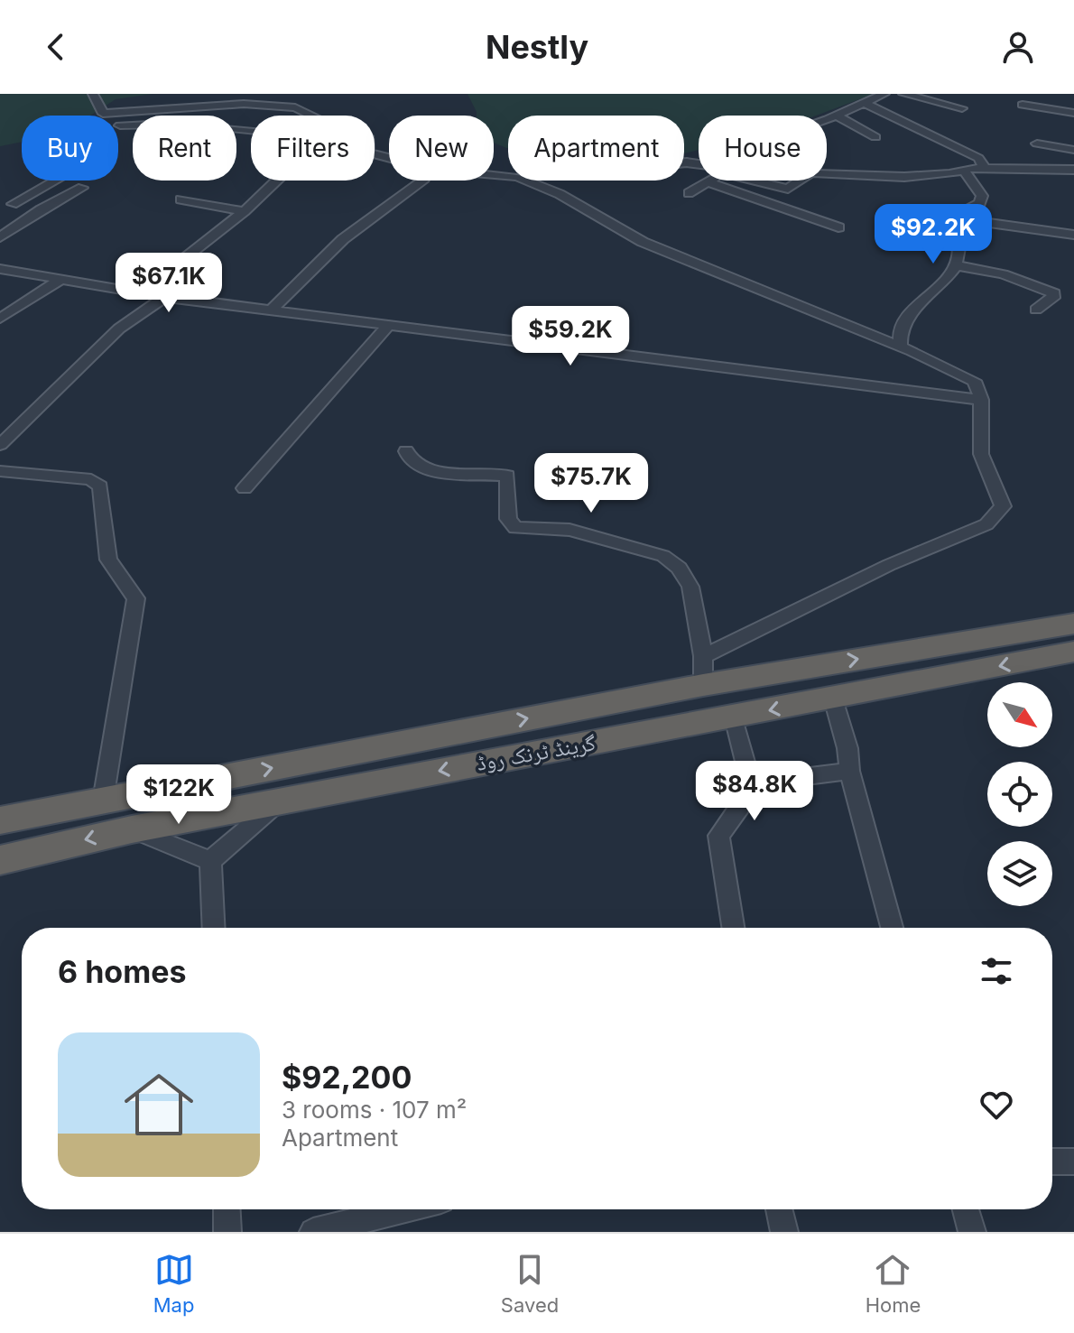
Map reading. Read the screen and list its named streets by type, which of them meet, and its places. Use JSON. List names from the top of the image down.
{
  "streets": {
    "highway": ["گرینڈ ٹرنک روڈ"]
  },
  "north": "bottom right",
  "page": {
    "header": "Nestly",
    "chip": [
      "Buy",
      "Rent",
      "Filters",
      "New",
      "Apartment",
      "House"
    ],
    "price": [
      "$92.2K",
      "$67.1K",
      "$59.2K",
      "$75.7K",
      "$84.8K",
      "$122K"
    ],
    "heading": "6 homes",
    "list": [
      {
        "name": "$92,200",
        "note": "3 rooms · 107 m² · Apartment"
      }
    ],
    "tabs": ["Map", "Saved", "Home"]
  }
}
